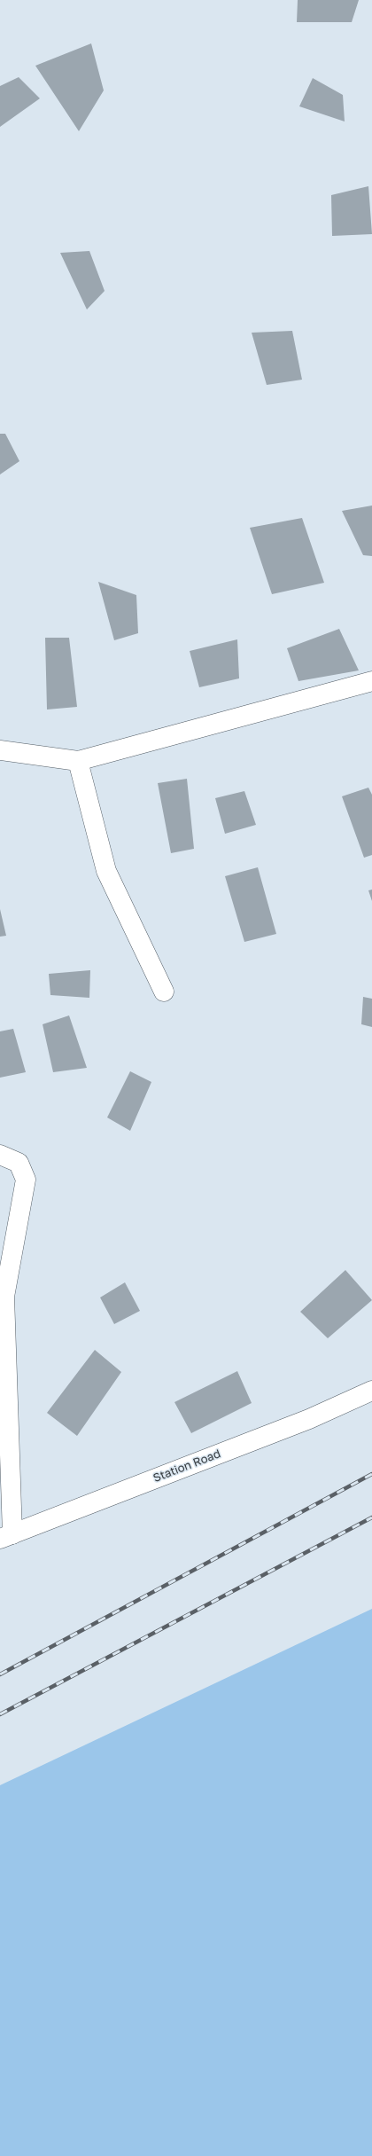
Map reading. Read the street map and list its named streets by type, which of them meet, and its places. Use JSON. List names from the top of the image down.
{
  "streets": {
    "street": ["Station Road"]
  }
}
